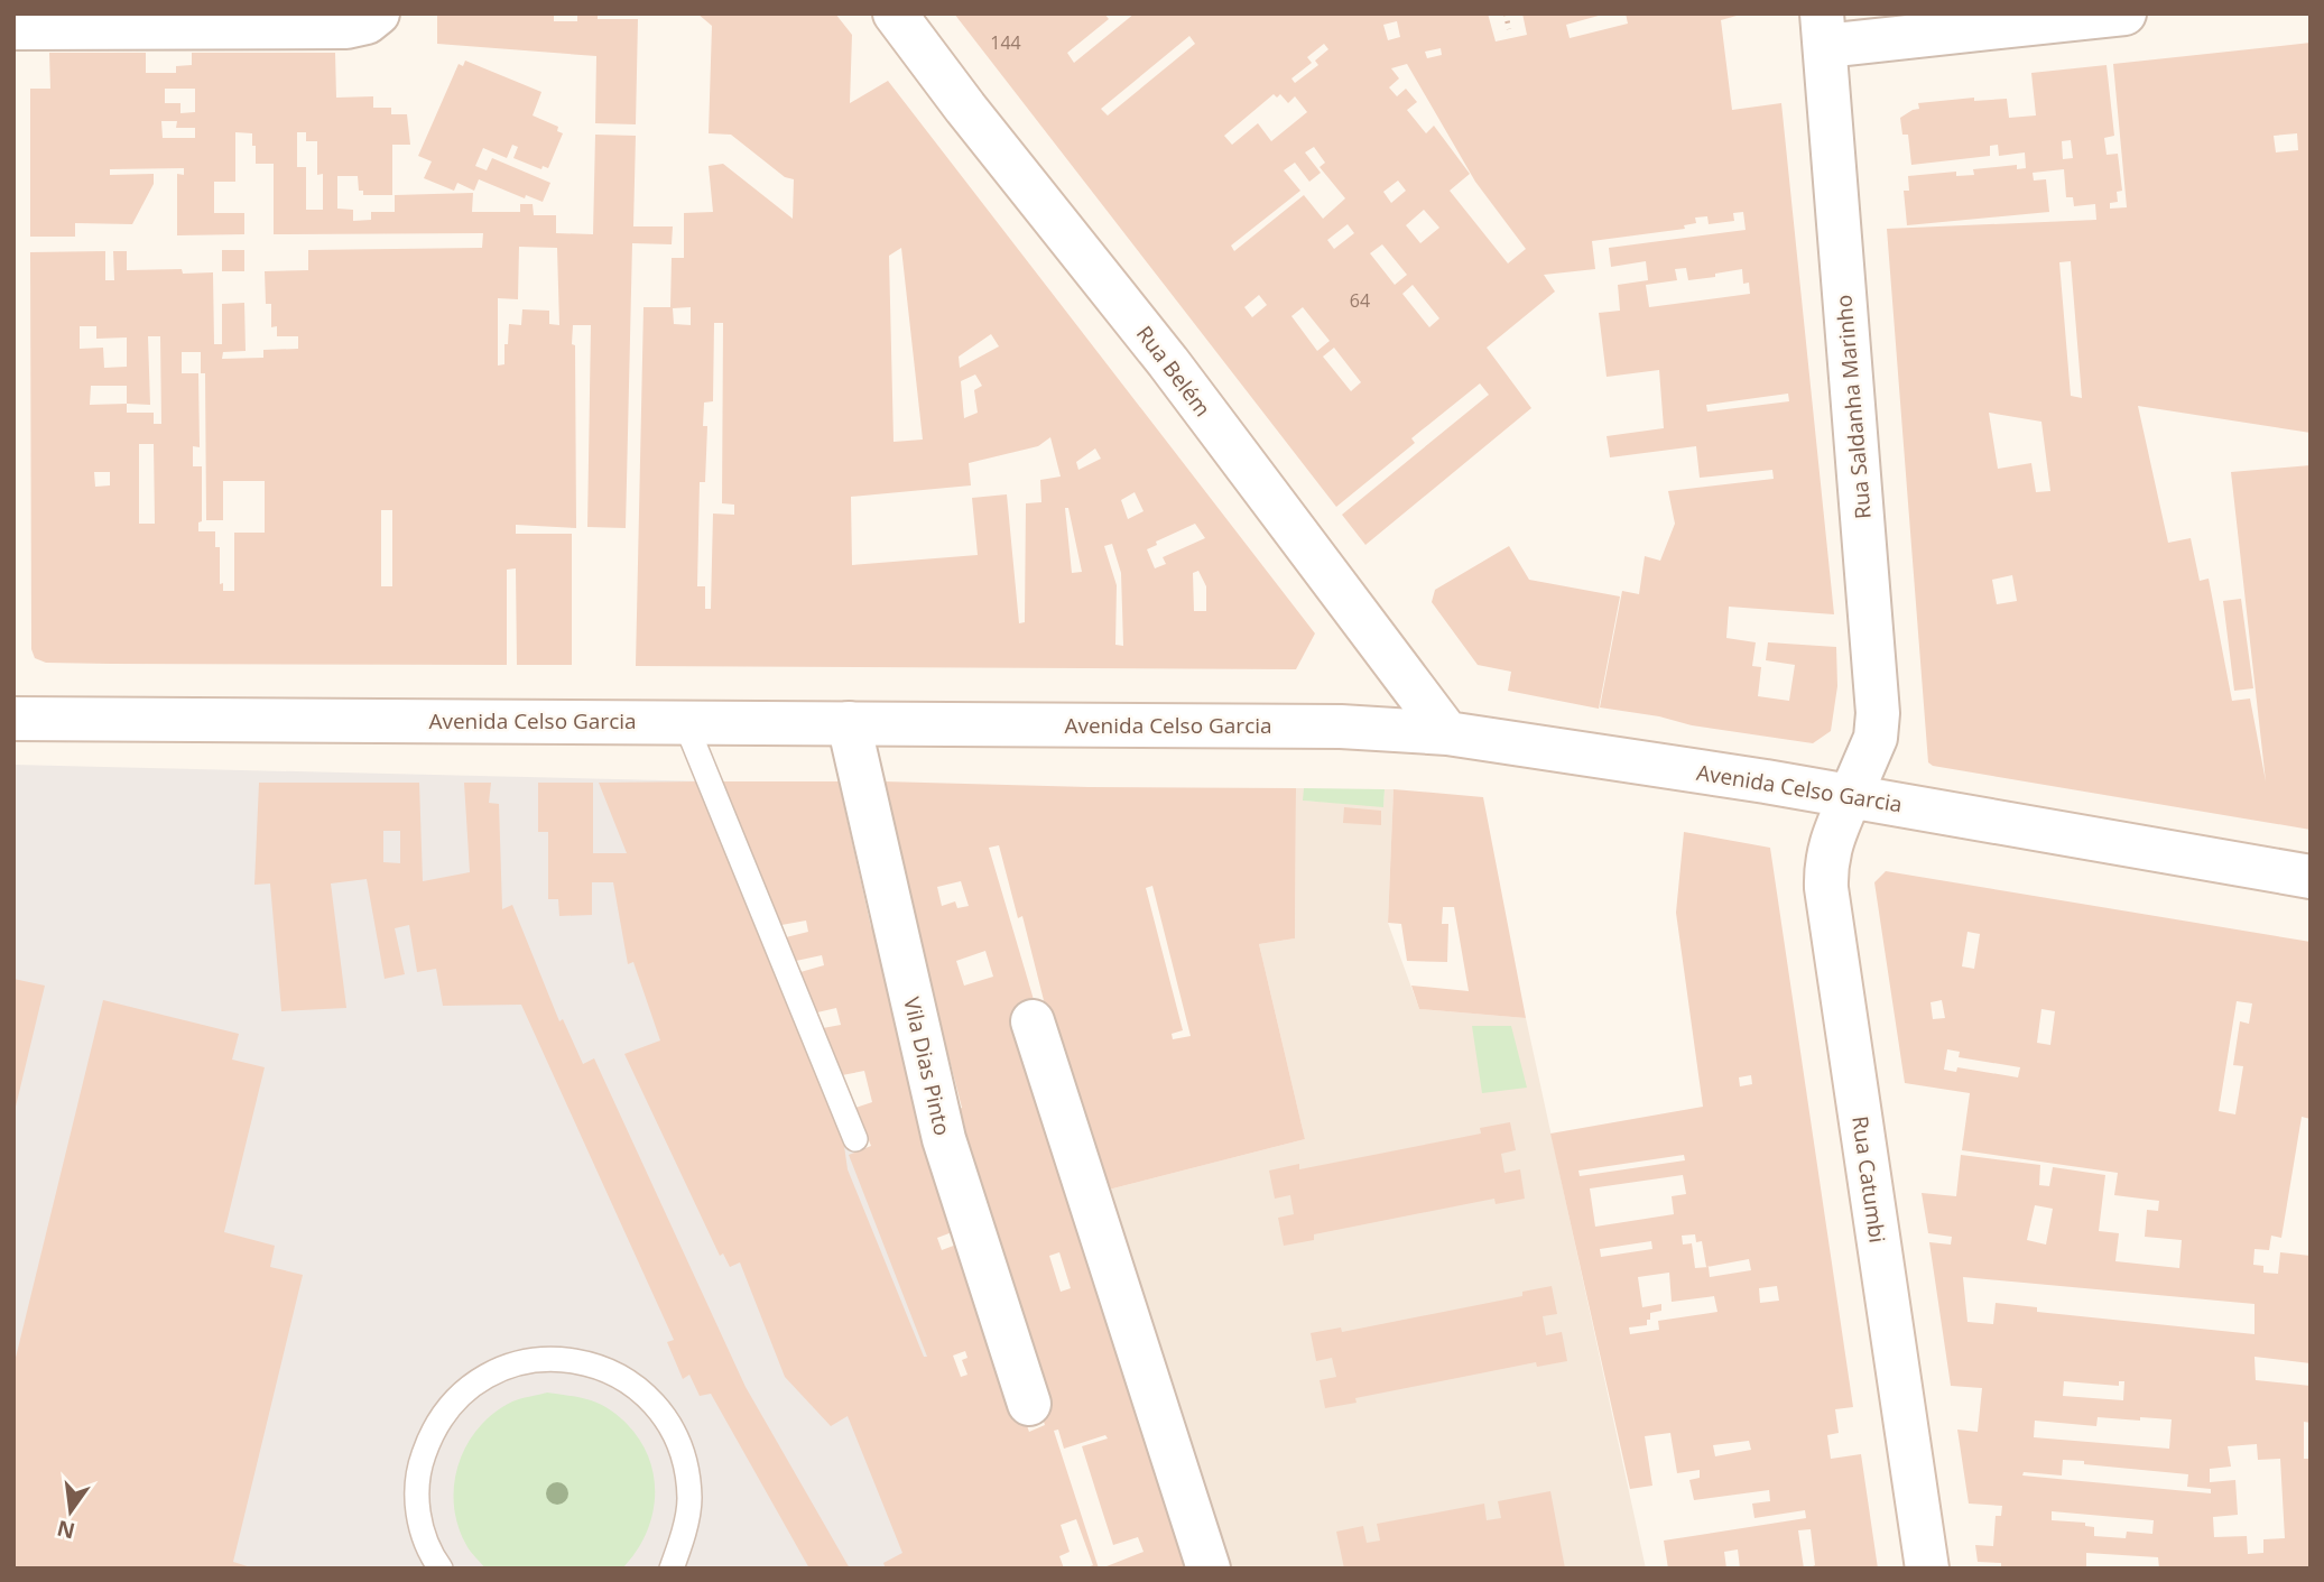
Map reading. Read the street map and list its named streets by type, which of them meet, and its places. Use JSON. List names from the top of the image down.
{
  "streets": {
    "main road": [
      "Rua Belém",
      "Rua Saldanha Marinho",
      "Avenida Celso Garcia",
      "Vila Dias Pinto",
      "Rua Catumbi"
    ]
  },
  "crossings": [
    ["Rua Belém", "Avenida Celso Garcia"],
    ["Rua Saldanha Marinho", "Avenida Celso Garcia"],
    ["Rua Saldanha Marinho", "Rua Catumbi"],
    ["Avenida Celso Garcia", "Vila Dias Pinto"],
    ["Avenida Celso Garcia", "Rua Catumbi"]
  ],
  "house_numbers": ["144", "64"],
  "north": "bottom"
}
